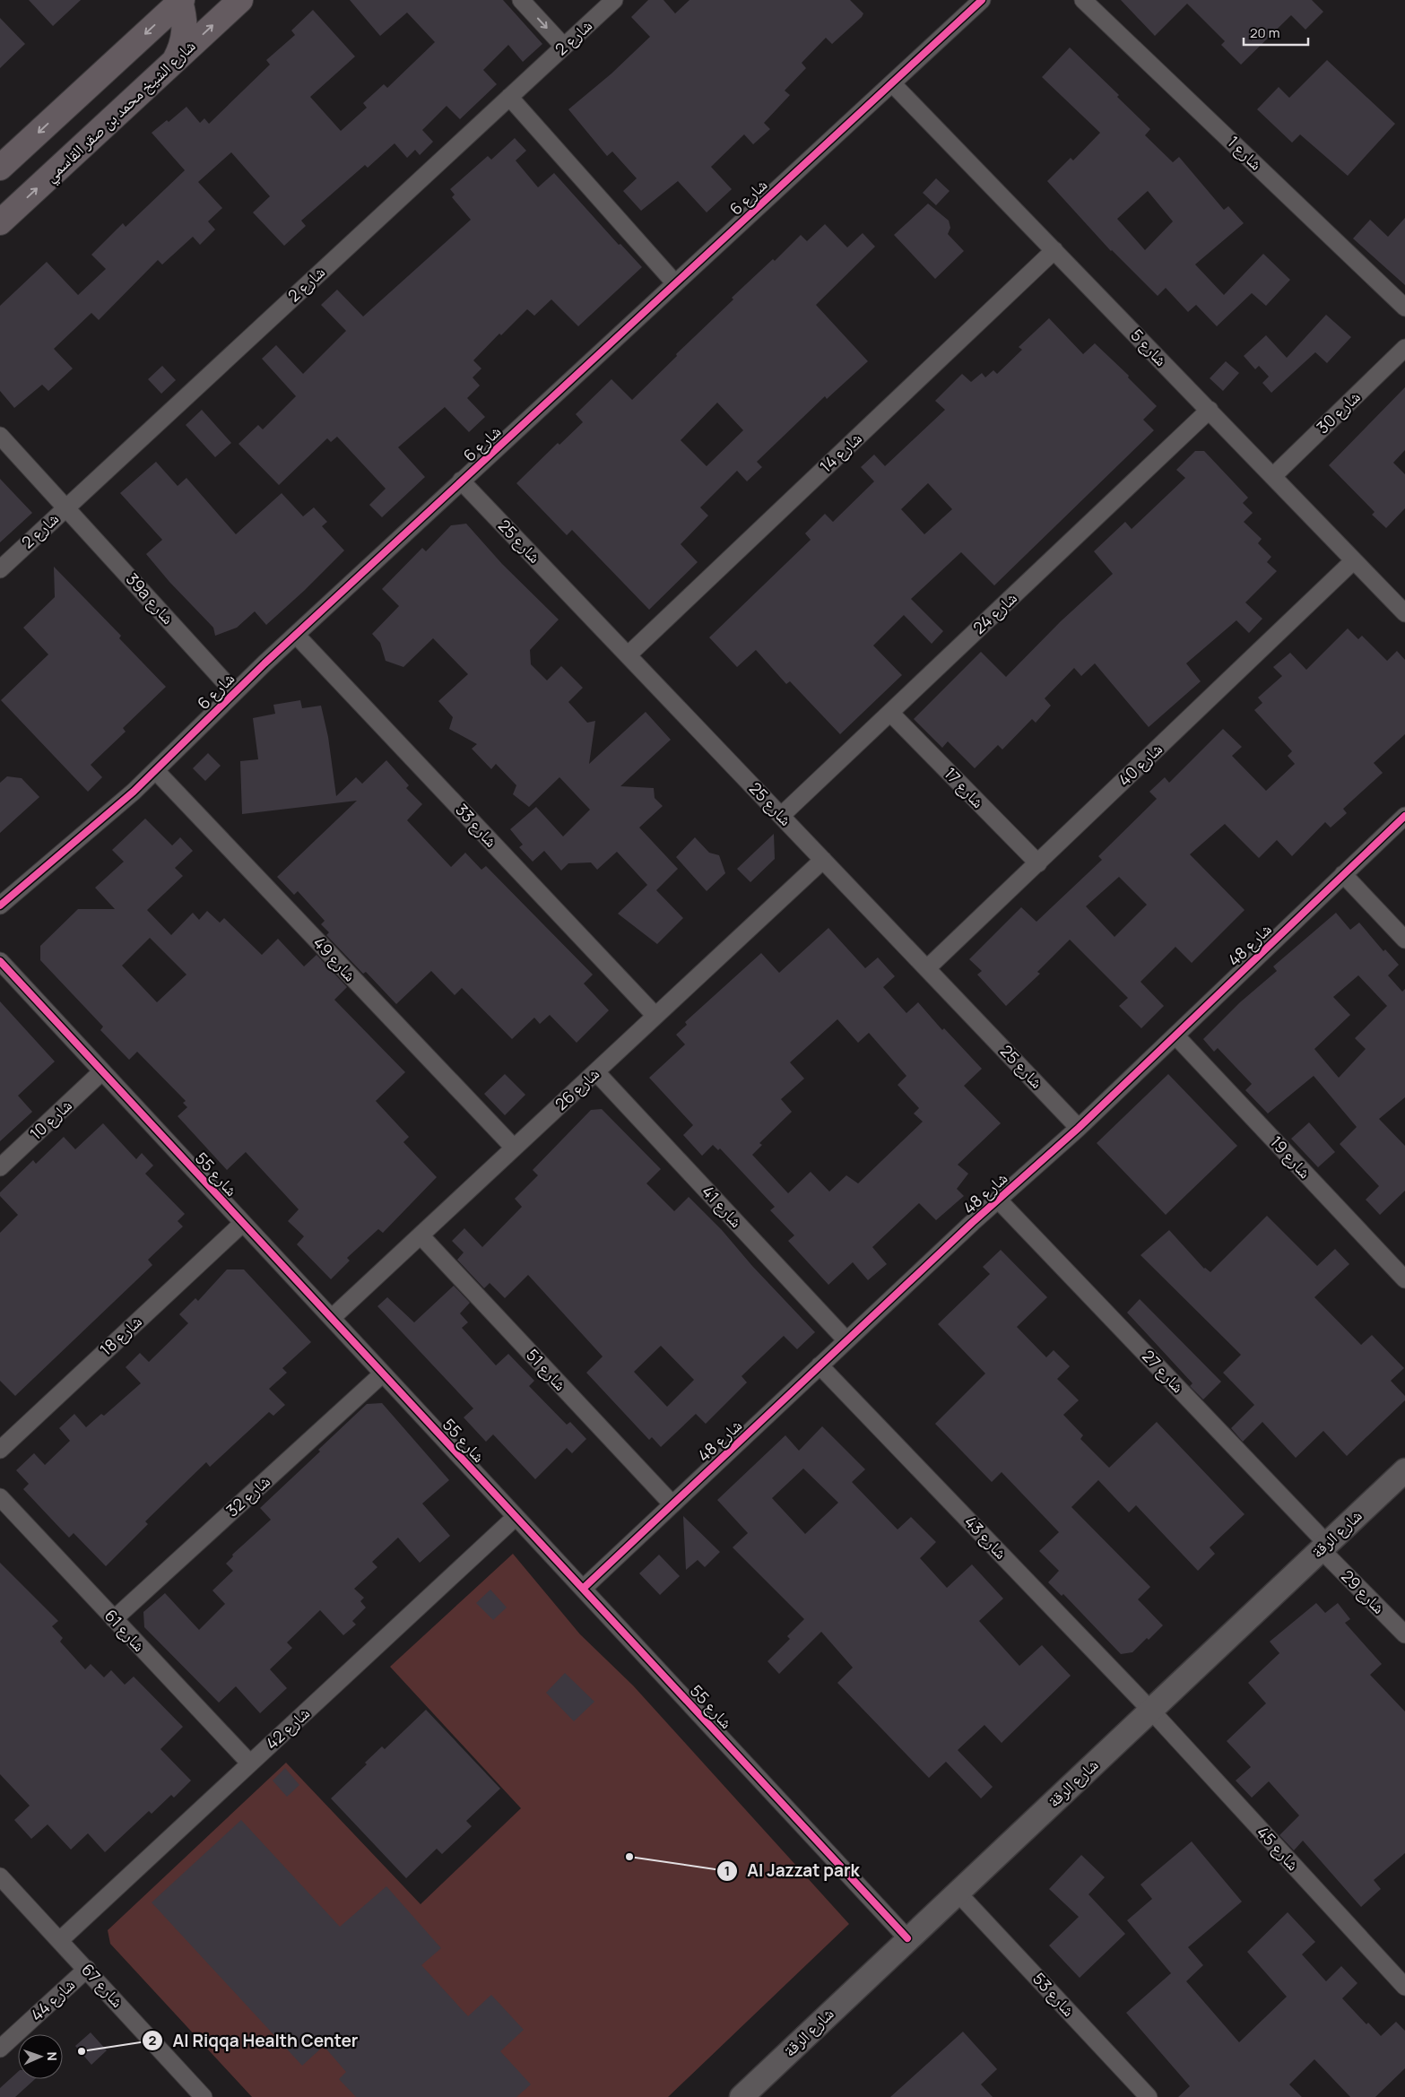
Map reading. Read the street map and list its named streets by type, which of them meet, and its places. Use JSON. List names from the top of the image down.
{
  "streets": {
    "main road": ["شارع الشيخ محمد بن صقر القاسمي"],
    "street": [
      "شارع 2",
      "شارع 1",
      "شارع 6",
      "شارع 5",
      "شارع 30",
      "شارع 14",
      "شارع 25",
      "39a شارع",
      "شارع 24",
      "شارع 40",
      "شارع 17",
      "شارع 33",
      "شارع 48",
      "شارع 49",
      "شارع 26",
      "شارع 10",
      "شارع 19",
      "شارع 55",
      "شارع 41",
      "شارع 18",
      "شارع 51",
      "شارع 27",
      "شارع 32",
      "شارع الرقة",
      "شارع 43",
      "شارع 29",
      "شارع 61",
      "شارع 42",
      "شارع 45",
      "شارع 67",
      "شارع 53",
      "شارع 44"
    ]
  },
  "crossings": [
    ["شارع 2", "39a شارع"],
    ["شارع 6", "شارع 5"],
    ["شارع 6", "شارع 25"],
    ["شارع 6", "39a شارع"],
    ["شارع 6", "شارع 33"],
    ["شارع 6", "شارع 49"],
    ["شارع 5", "شارع 30"],
    ["شارع 5", "شارع 14"],
    ["شارع 5", "شارع 24"],
    ["شارع 5", "شارع 40"],
    ["شارع 14", "شارع 25"],
    ["شارع 25", "شارع 24"],
    ["شارع 25", "شارع 40"],
    ["شارع 25", "شارع 48"],
    ["شارع 25", "شارع 26"],
    ["شارع 24", "شارع 17"],
    ["شارع 40", "شارع 17"],
    ["شارع 33", "شارع 26"],
    ["شارع 48", "شارع 19"],
    ["شارع 48", "شارع 55"],
    ["شارع 48", "شارع 41"],
    ["شارع 48", "شارع 51"],
    ["شارع 48", "شارع 27"],
    ["شارع 48", "شارع 43"],
    ["شارع 49", "شارع 26"],
    ["شارع 26", "شارع 55"],
    ["شارع 26", "شارع 41"],
    ["شارع 26", "شارع 51"],
    ["شارع 10", "شارع 55"],
    ["شارع 55", "شارع 18"],
    ["شارع 55", "شارع 32"],
    ["شارع 55", "شارع الرقة"],
    ["شارع 55", "شارع 42"],
    ["شارع 27", "شارع الرقة"],
    ["شارع 27", "شارع 29"],
    ["شارع 32", "شارع 61"],
    ["شارع الرقة", "شارع 43"],
    ["شارع الرقة", "شارع 29"],
    ["شارع الرقة", "شارع 45"],
    ["شارع الرقة", "شارع 53"],
    ["شارع 43", "شارع 45"],
    ["شارع 61", "شارع 42"],
    ["شارع 42", "شارع 67"],
    ["شارع 67", "شارع 44"]
  ],
  "places": ["Al Jazzat park", "Al Riqqa Health Center"],
  "scale_bar": "20 m",
  "north": "right"
}
